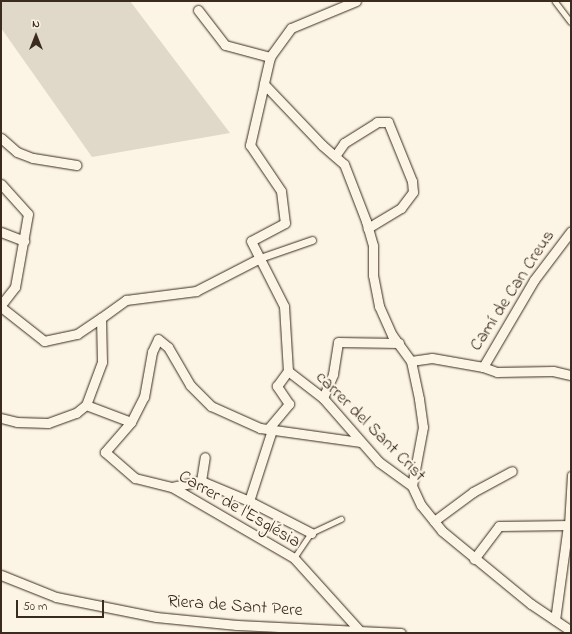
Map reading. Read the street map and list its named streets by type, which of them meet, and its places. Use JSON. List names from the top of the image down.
{
  "streets": {
    "street": [
      "Camí de Can Creus",
      "carrer del Sant Crist",
      "Carrer de l'Església",
      "Riera de Sant Pere"
    ]
  },
  "crossings": [
    ["Carrer de l'Església", "Riera de Sant Pere"]
  ],
  "scale_bar": "50 m",
  "north": "top"
}
